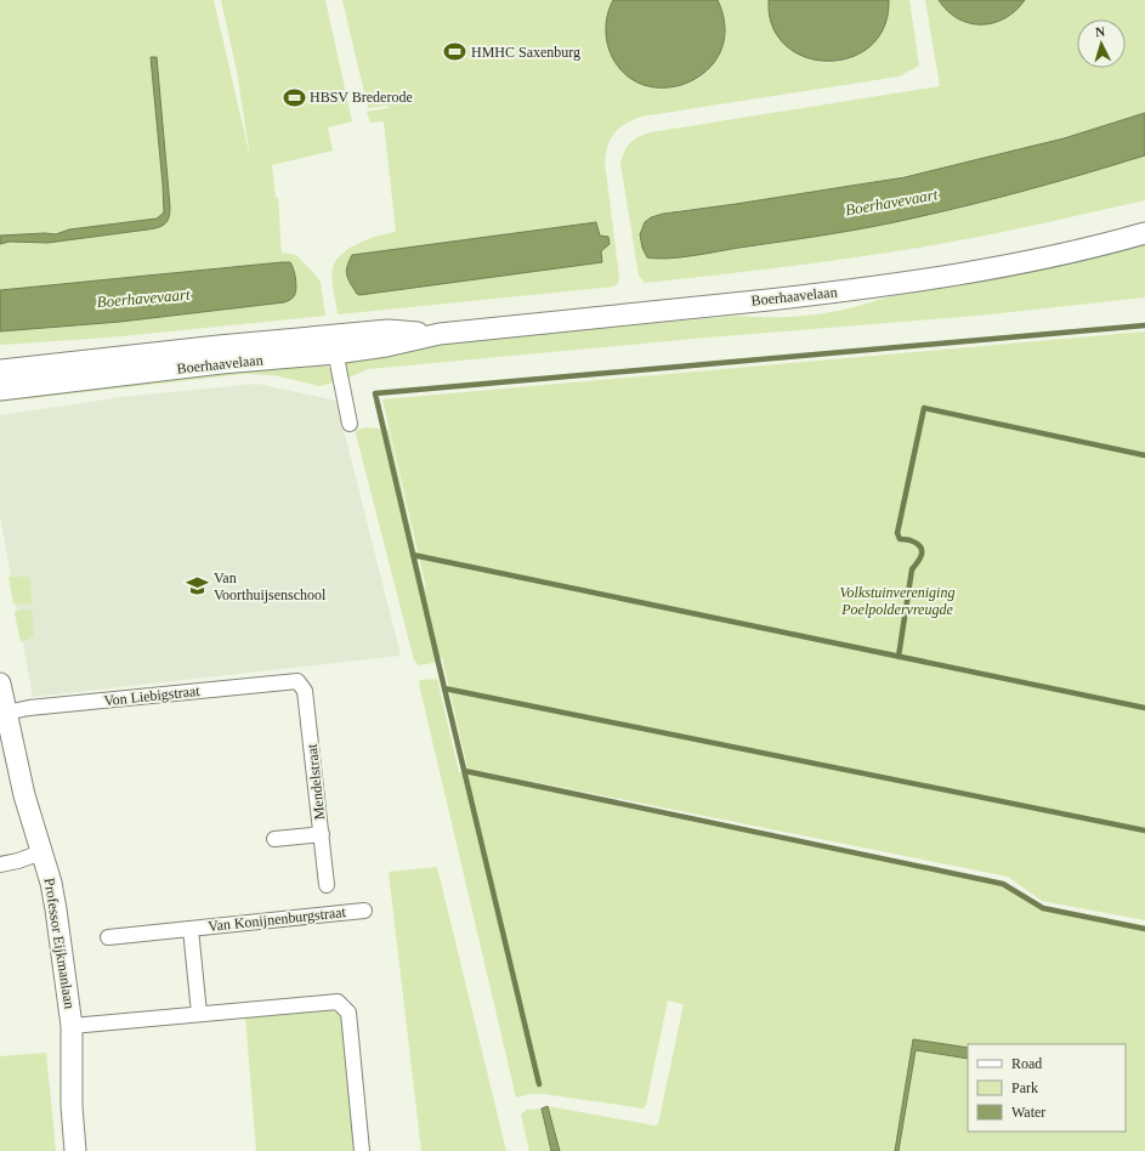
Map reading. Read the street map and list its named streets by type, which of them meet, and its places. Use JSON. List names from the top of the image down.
{
  "streets": {
    "main road": ["Boerhaavelaan", "Professor Eijkmanlaan"],
    "street": ["Von Liebigstraat", "Mendelstraat", "Van Konijnenburgstraat"]
  },
  "crossings": [
    ["Von Liebigstraat", "Mendelstraat"],
    ["Von Liebigstraat", "Professor Eijkmanlaan"]
  ],
  "water": ["Boerhavevaart"],
  "parks": ["Volkstuinvereniging Poelpoldervreugde"],
  "places": {
    "sports": ["HMHC Saxenburg", "HBSV Brederode"],
    "school or university": ["Van Voorthuijsenschool"]
  },
  "legend": ["Road", "Park", "Water"],
  "north": "top"
}
